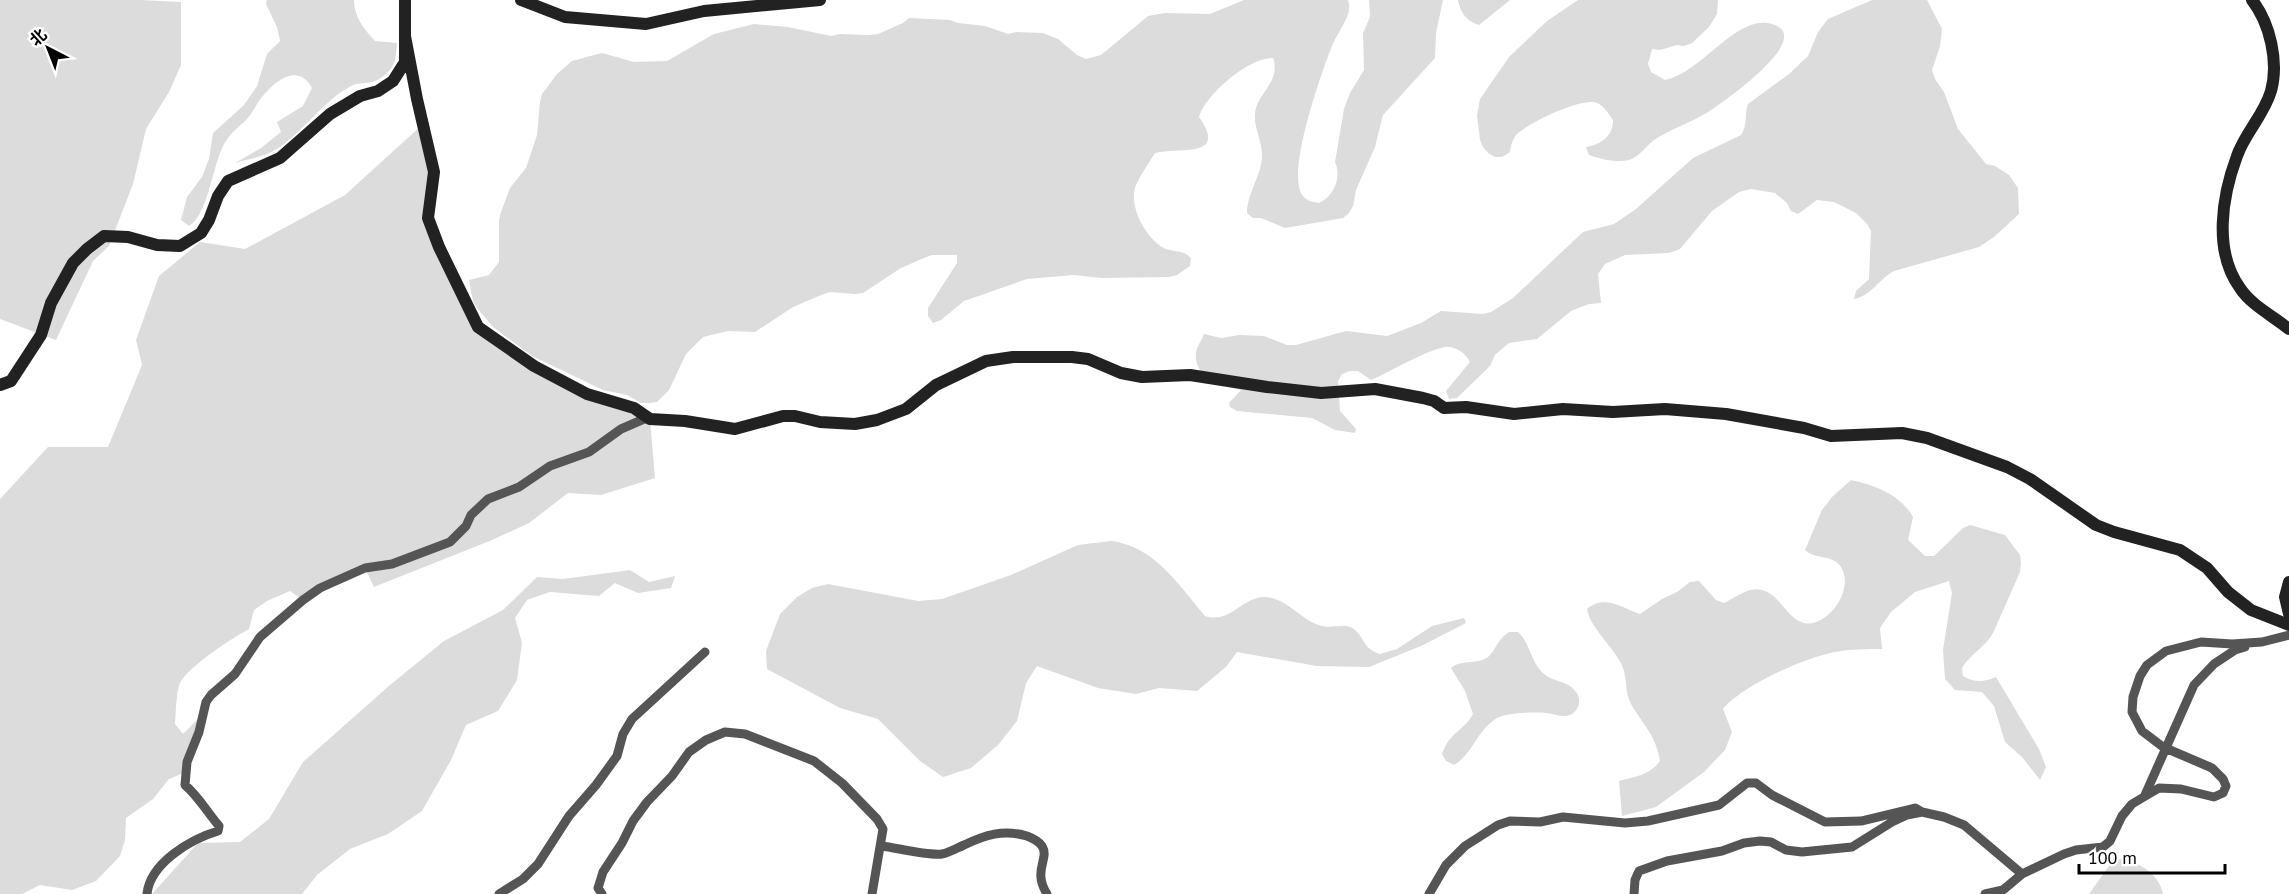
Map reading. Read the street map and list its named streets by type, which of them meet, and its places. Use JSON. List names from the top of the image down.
{
  "scale_bar": "100 m",
  "north": "top left"
}
